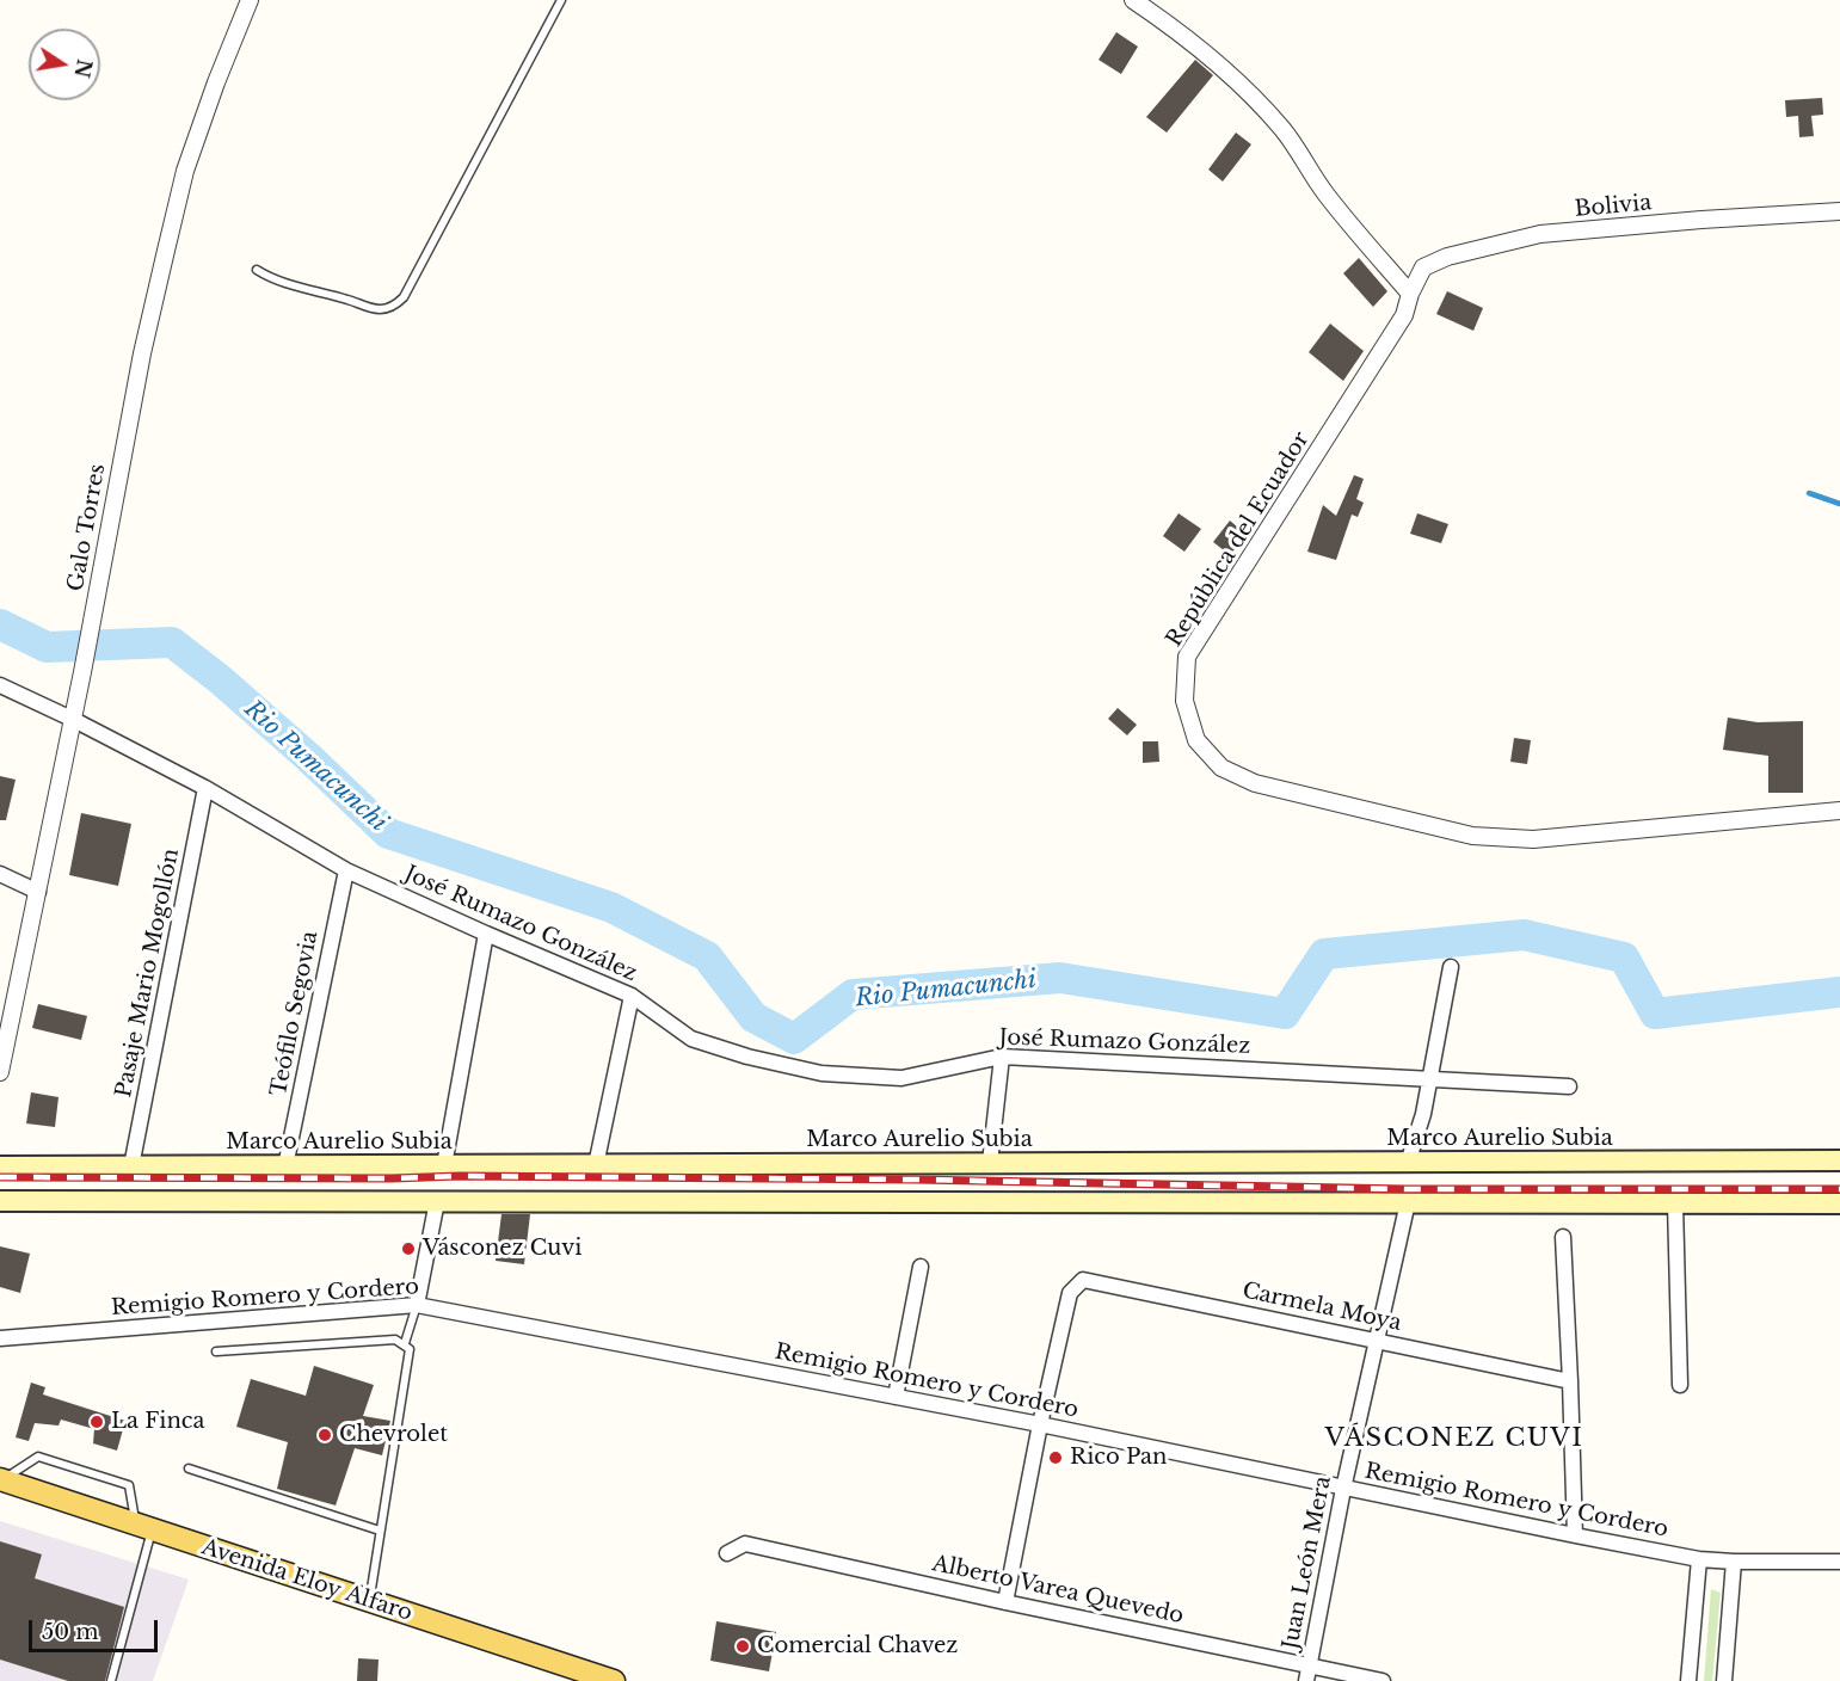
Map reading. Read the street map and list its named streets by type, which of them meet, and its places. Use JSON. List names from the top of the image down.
{
  "streets": {
    "main road": ["Marco Aurelio Subia", "Avenida Eloy Alfaro"],
    "street": [
      "Bolivia",
      "Galo Torres",
      "República del Ecuador",
      "José Rumazo González",
      "Pasaje Mario Mogollón",
      "Teófilo Segovia",
      "Remigio Romero y Cordero",
      "Carmela Moya",
      "Juan León Mera",
      "Alberto Varea Quevedo"
    ]
  },
  "crossings": [
    ["Bolivia", "República del Ecuador"],
    ["Galo Torres", "José Rumazo González"],
    ["José Rumazo González", "Pasaje Mario Mogollón"],
    ["José Rumazo González", "Teófilo Segovia"],
    ["Pasaje Mario Mogollón", "Marco Aurelio Subia"],
    ["Teófilo Segovia", "Marco Aurelio Subia"],
    ["Remigio Romero y Cordero", "Carmela Moya"],
    ["Remigio Romero y Cordero", "Juan León Mera"],
    ["Carmela Moya", "Juan León Mera"],
    ["Juan León Mera", "Alberto Varea Quevedo"]
  ],
  "districts": ["VÁSCONEZ CUVI"],
  "water": ["Rio Pumacunchi"],
  "places": [
    "Vásconez Cuvi",
    "La Finca",
    "Chevrolet",
    "Rico Pan",
    "Comercial Chavez"
  ],
  "scale_bar": "50 m",
  "north": "right"
}
